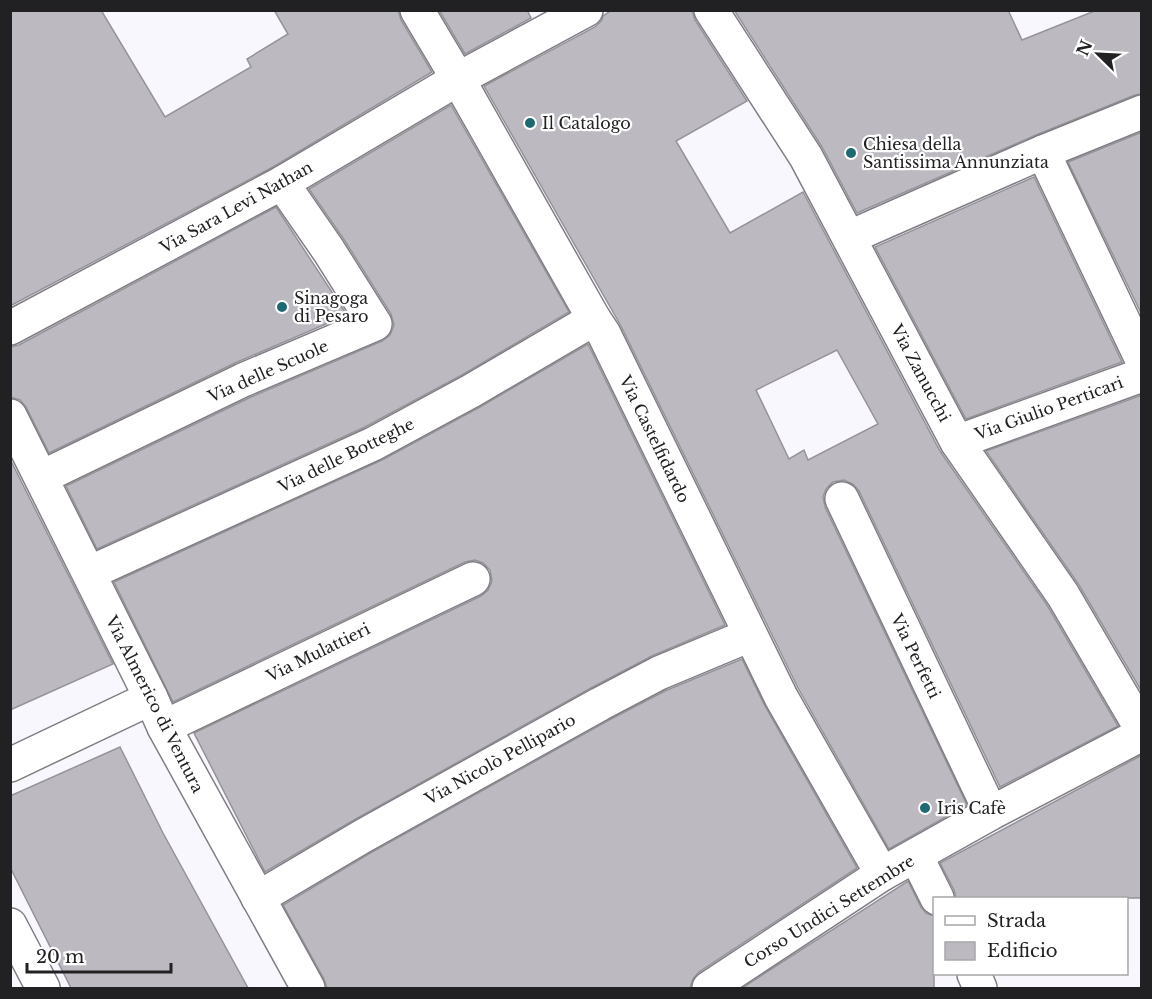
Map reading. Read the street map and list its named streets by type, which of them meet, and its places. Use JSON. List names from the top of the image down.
{
  "streets": {
    "street": [
      "Via Sara Levi Nathan",
      "Via delle Scuole",
      "Via Zanucchi",
      "Via Giulio Perticari",
      "Via Castelfidardo",
      "Via delle Botteghe",
      "Via Mulattieri",
      "Via Perfetti",
      "Via Almerico di Ventura",
      "Via Nicolò Pellipario",
      "Corso Undici Settembre"
    ]
  },
  "crossings": [
    ["Via Sara Levi Nathan", "Via delle Scuole"],
    ["Via Sara Levi Nathan", "Via Castelfidardo"],
    ["Via delle Scuole", "Via Almerico di Ventura"],
    ["Via Zanucchi", "Via Giulio Perticari"],
    ["Via Zanucchi", "Corso Undici Settembre"],
    ["Via Castelfidardo", "Via delle Botteghe"],
    ["Via Castelfidardo", "Via Nicolò Pellipario"],
    ["Via Castelfidardo", "Corso Undici Settembre"],
    ["Via delle Botteghe", "Via Almerico di Ventura"],
    ["Via Mulattieri", "Via Almerico di Ventura"],
    ["Via Perfetti", "Corso Undici Settembre"],
    ["Via Almerico di Ventura", "Via Nicolò Pellipario"]
  ],
  "places": [
    "Il Catalogo",
    "Chiesa della Santissima Annunziata",
    "Sinagoga di Pesaro",
    "Iris Cafè"
  ],
  "legend": ["Strada", "Edificio"],
  "scale_bar": "20 m",
  "north": "top left"
}
